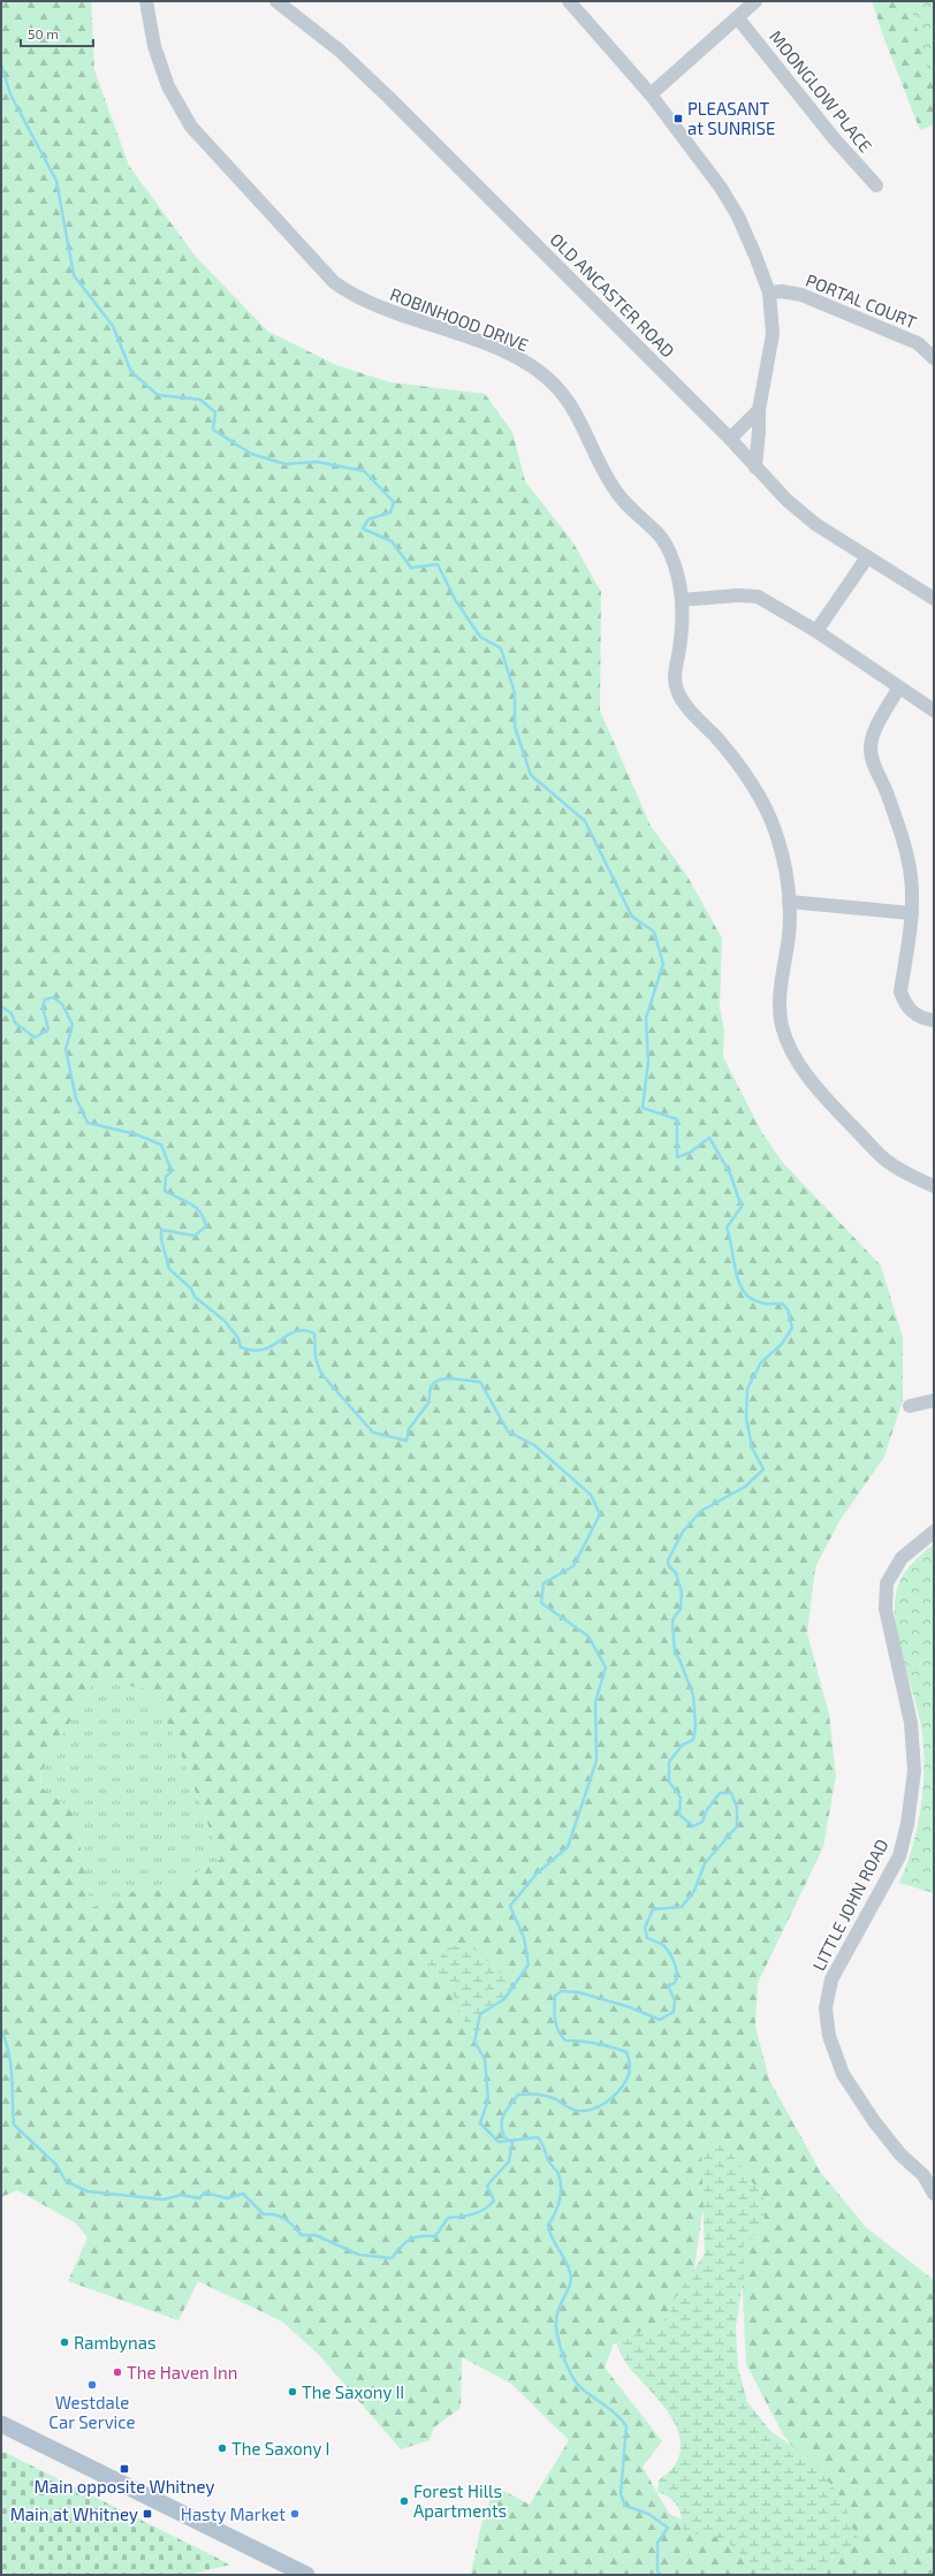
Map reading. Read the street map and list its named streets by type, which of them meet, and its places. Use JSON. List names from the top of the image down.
{
  "streets": {
    "street": [
      "MOONGLOW PLACE",
      "OLD ANCASTER ROAD",
      "PORTAL COURT",
      "ROBINHOOD DRIVE",
      "LITTLE JOHN ROAD"
    ]
  },
  "places": {
    "transit": ["PLEASANT at SUNRISE", "Main opposite Whitney", "Main at Whitney"],
    "other": [
      "Rambynas",
      "The Haven Inn",
      "Westdale Car Service",
      "The Saxony II",
      "The Saxony I",
      "Forest Hills Apartments",
      "Hasty Market"
    ]
  },
  "scale_bar": "50 m"
}
